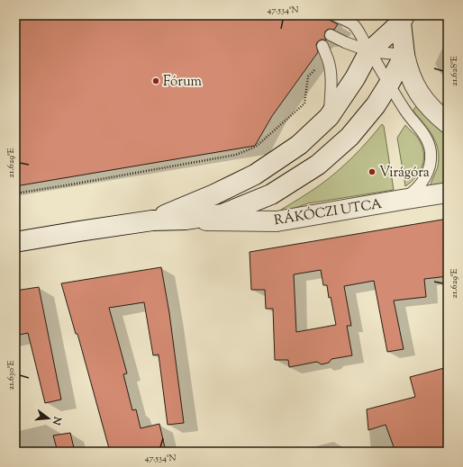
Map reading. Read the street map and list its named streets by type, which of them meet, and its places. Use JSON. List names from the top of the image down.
{
  "streets": {
    "street": ["RÁKÓCZI UTCA"]
  },
  "places": ["Fórum", "Virágóra"],
  "north": "right",
  "coordinates": [
    "47.534°N",
    "21.628°E",
    "21.629°E",
    "21.630°E"
  ]
}
